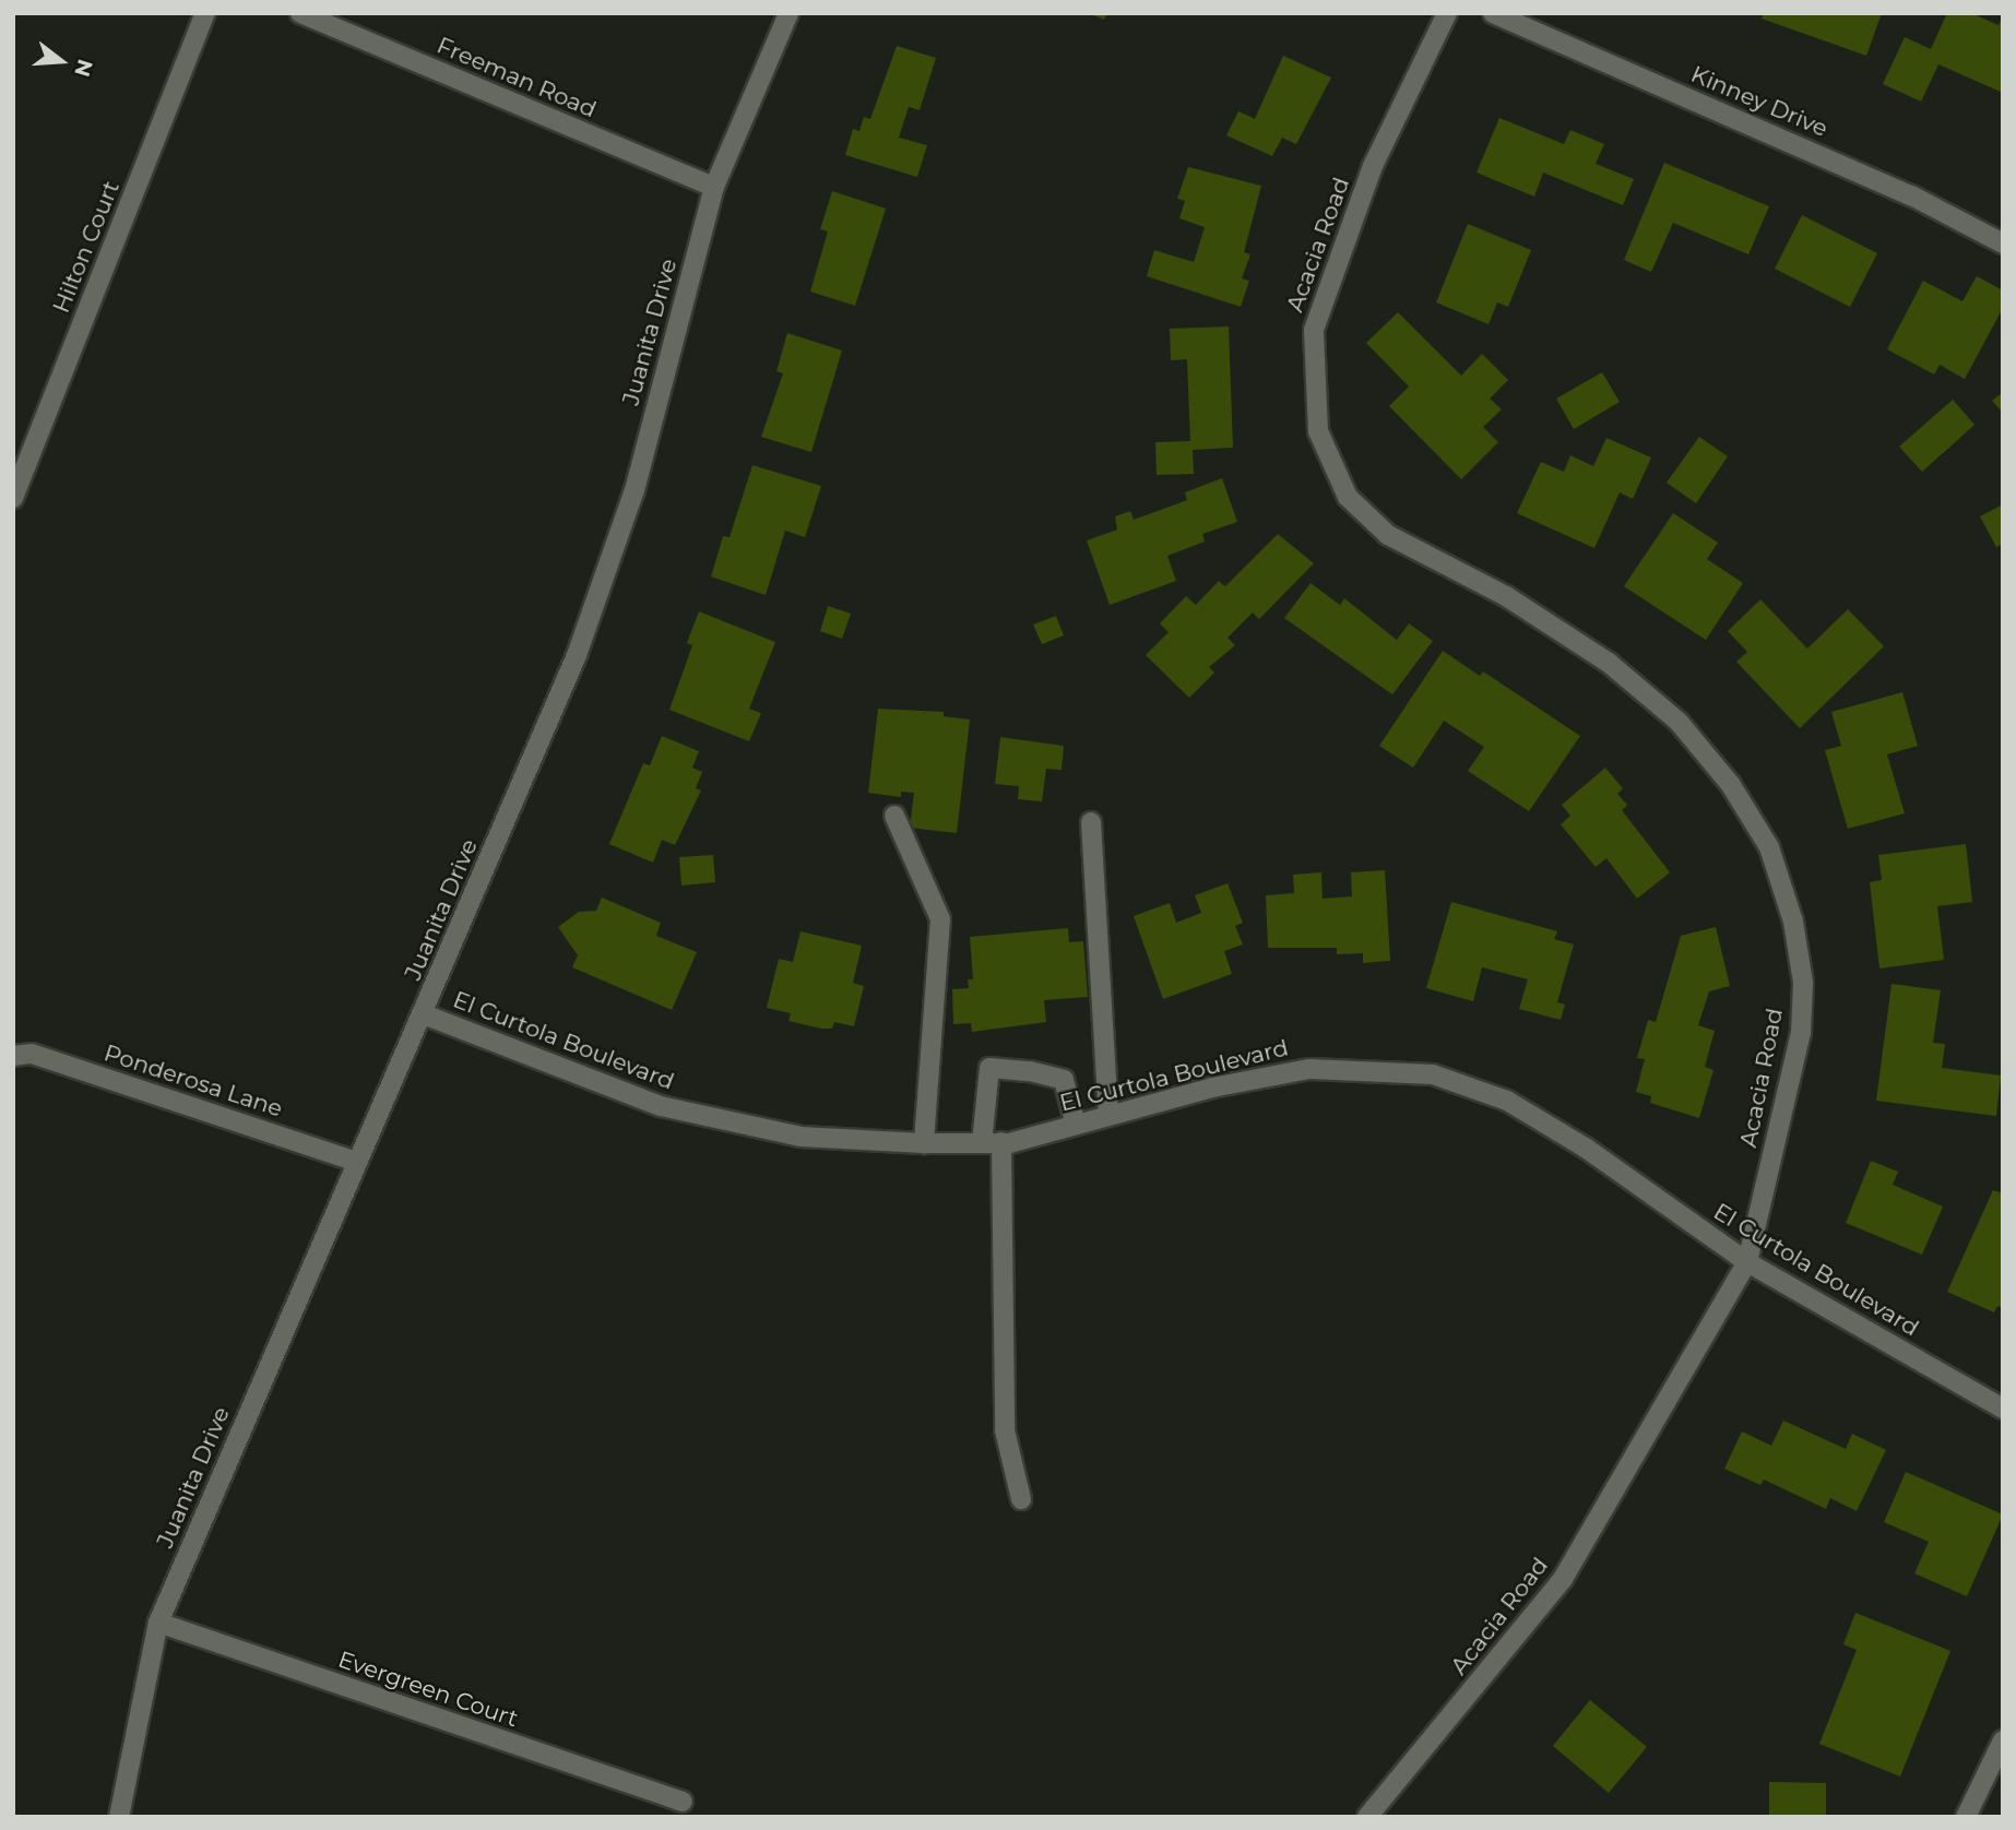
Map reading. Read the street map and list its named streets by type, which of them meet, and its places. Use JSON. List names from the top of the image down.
{
  "streets": {
    "street": [
      "Freeman Road",
      "Kinney Drive",
      "Acacia Road",
      "Hilton Court",
      "Juanita Drive",
      "El Curtola Boulevard",
      "Ponderosa Lane",
      "Evergreen Court"
    ]
  },
  "crossings": [
    ["Freeman Road", "Juanita Drive"],
    ["Acacia Road", "El Curtola Boulevard"],
    ["Juanita Drive", "El Curtola Boulevard"],
    ["Juanita Drive", "Ponderosa Lane"],
    ["Juanita Drive", "Evergreen Court"]
  ],
  "north": "right"
}
